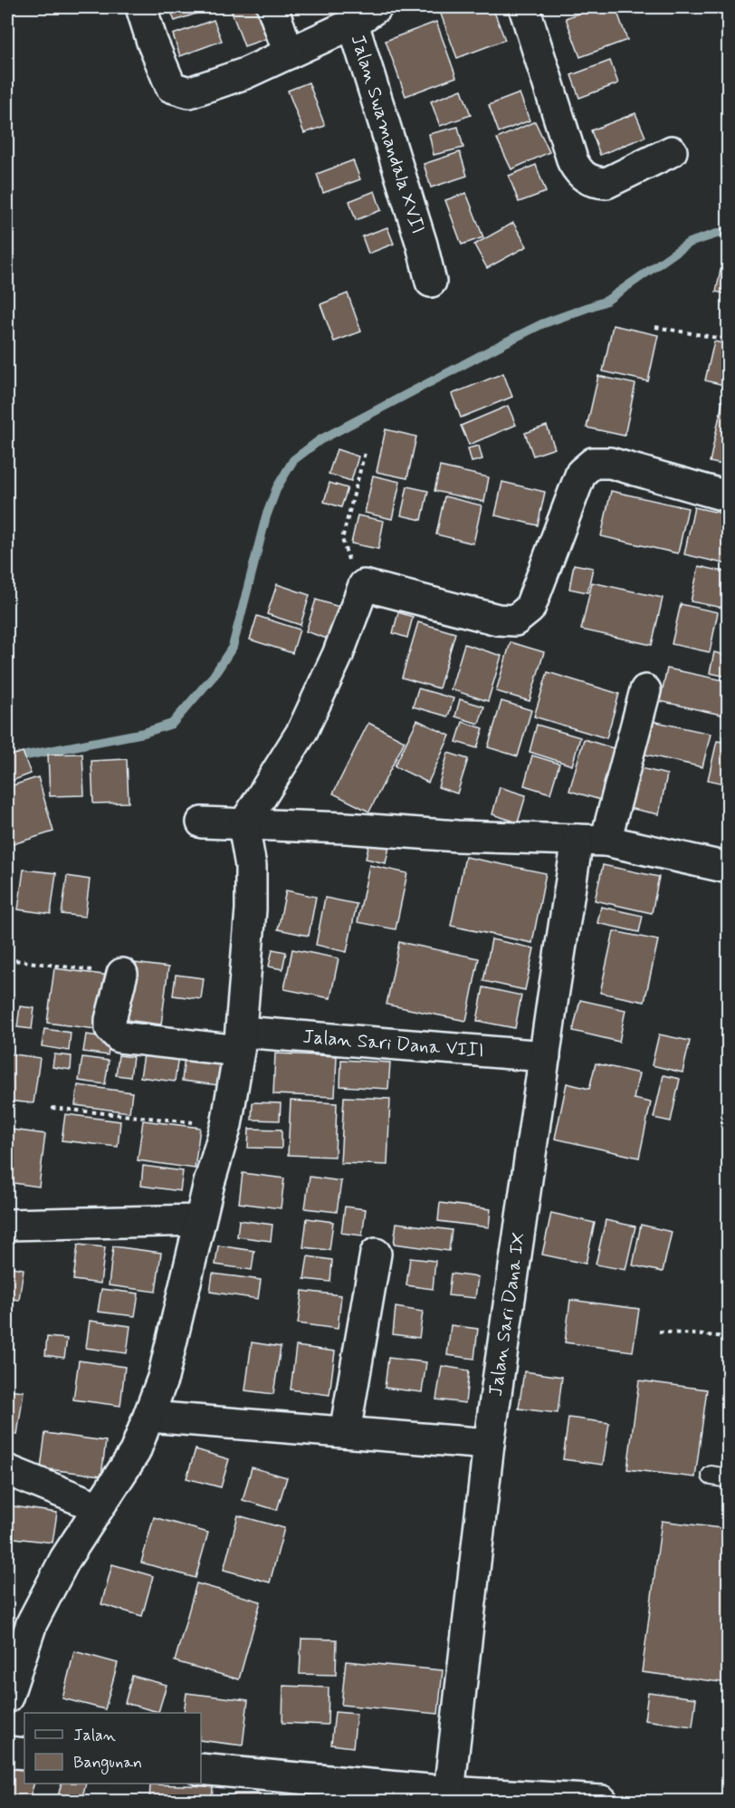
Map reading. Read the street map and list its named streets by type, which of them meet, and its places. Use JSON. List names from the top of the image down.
{
  "streets": {
    "street": ["Jalan Swamandala XVII", "Jalan Sari Dana VIII", "Jalan Sari Dana IX"]
  },
  "crossings": [
    ["Jalan Sari Dana VIII", "Jalan Sari Dana IX"]
  ],
  "legend": ["Jalan", "Bangunan"]
}
